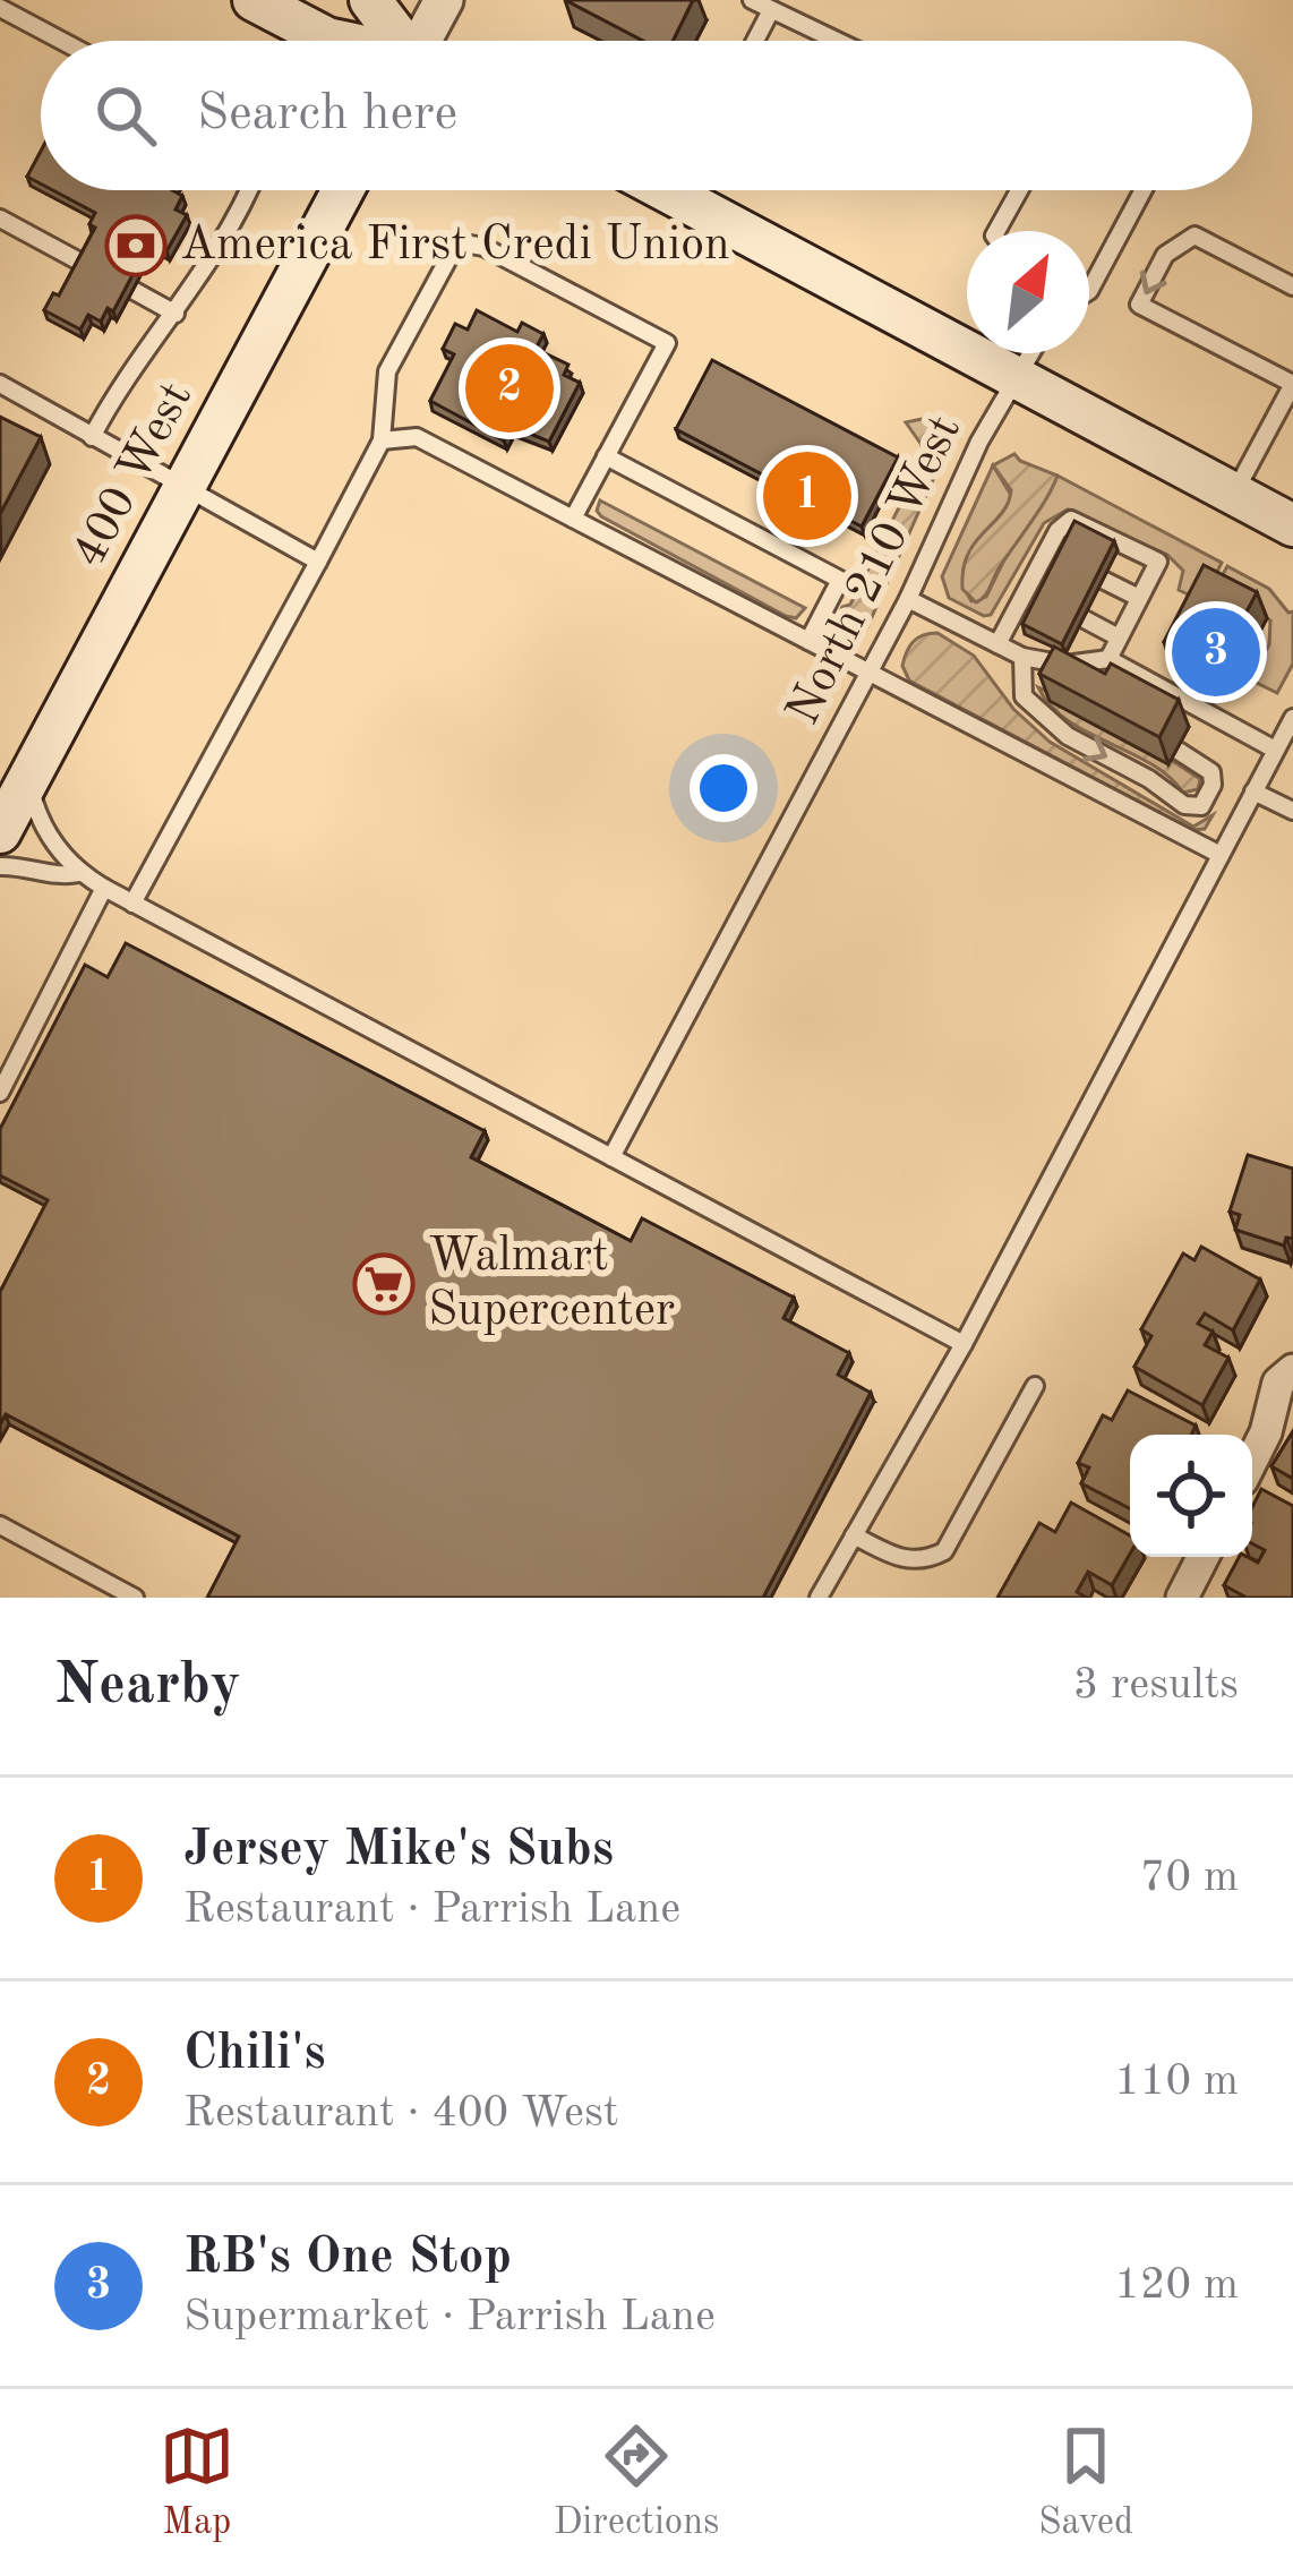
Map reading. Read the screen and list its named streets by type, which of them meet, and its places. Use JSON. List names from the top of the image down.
{
  "streets": {
    "main road": ["400 West"],
    "lane": ["North 210 West"]
  },
  "places": {
    "bank": ["America First Credi Union"],
    "supermarket": ["Walmart Supercenter"]
  },
  "north": "top right",
  "page": {
    "search": "Search here",
    "pins": ["2", "1", "3"],
    "heading": ["Nearby", "3 results"],
    "list": [
      {
        "mark": "1",
        "name": "Jersey Mike's Subs",
        "note": "Restaurant · Parrish Lane",
        "value": "70 m"
      },
      {
        "mark": "2",
        "name": "Chili's",
        "note": "Restaurant · 400 West",
        "value": "110 m"
      },
      {
        "mark": "3",
        "name": "RB's One Stop",
        "note": "Supermarket · Parrish Lane",
        "value": "120 m"
      }
    ],
    "nav": ["Map", "Directions", "Saved"]
  }
}
